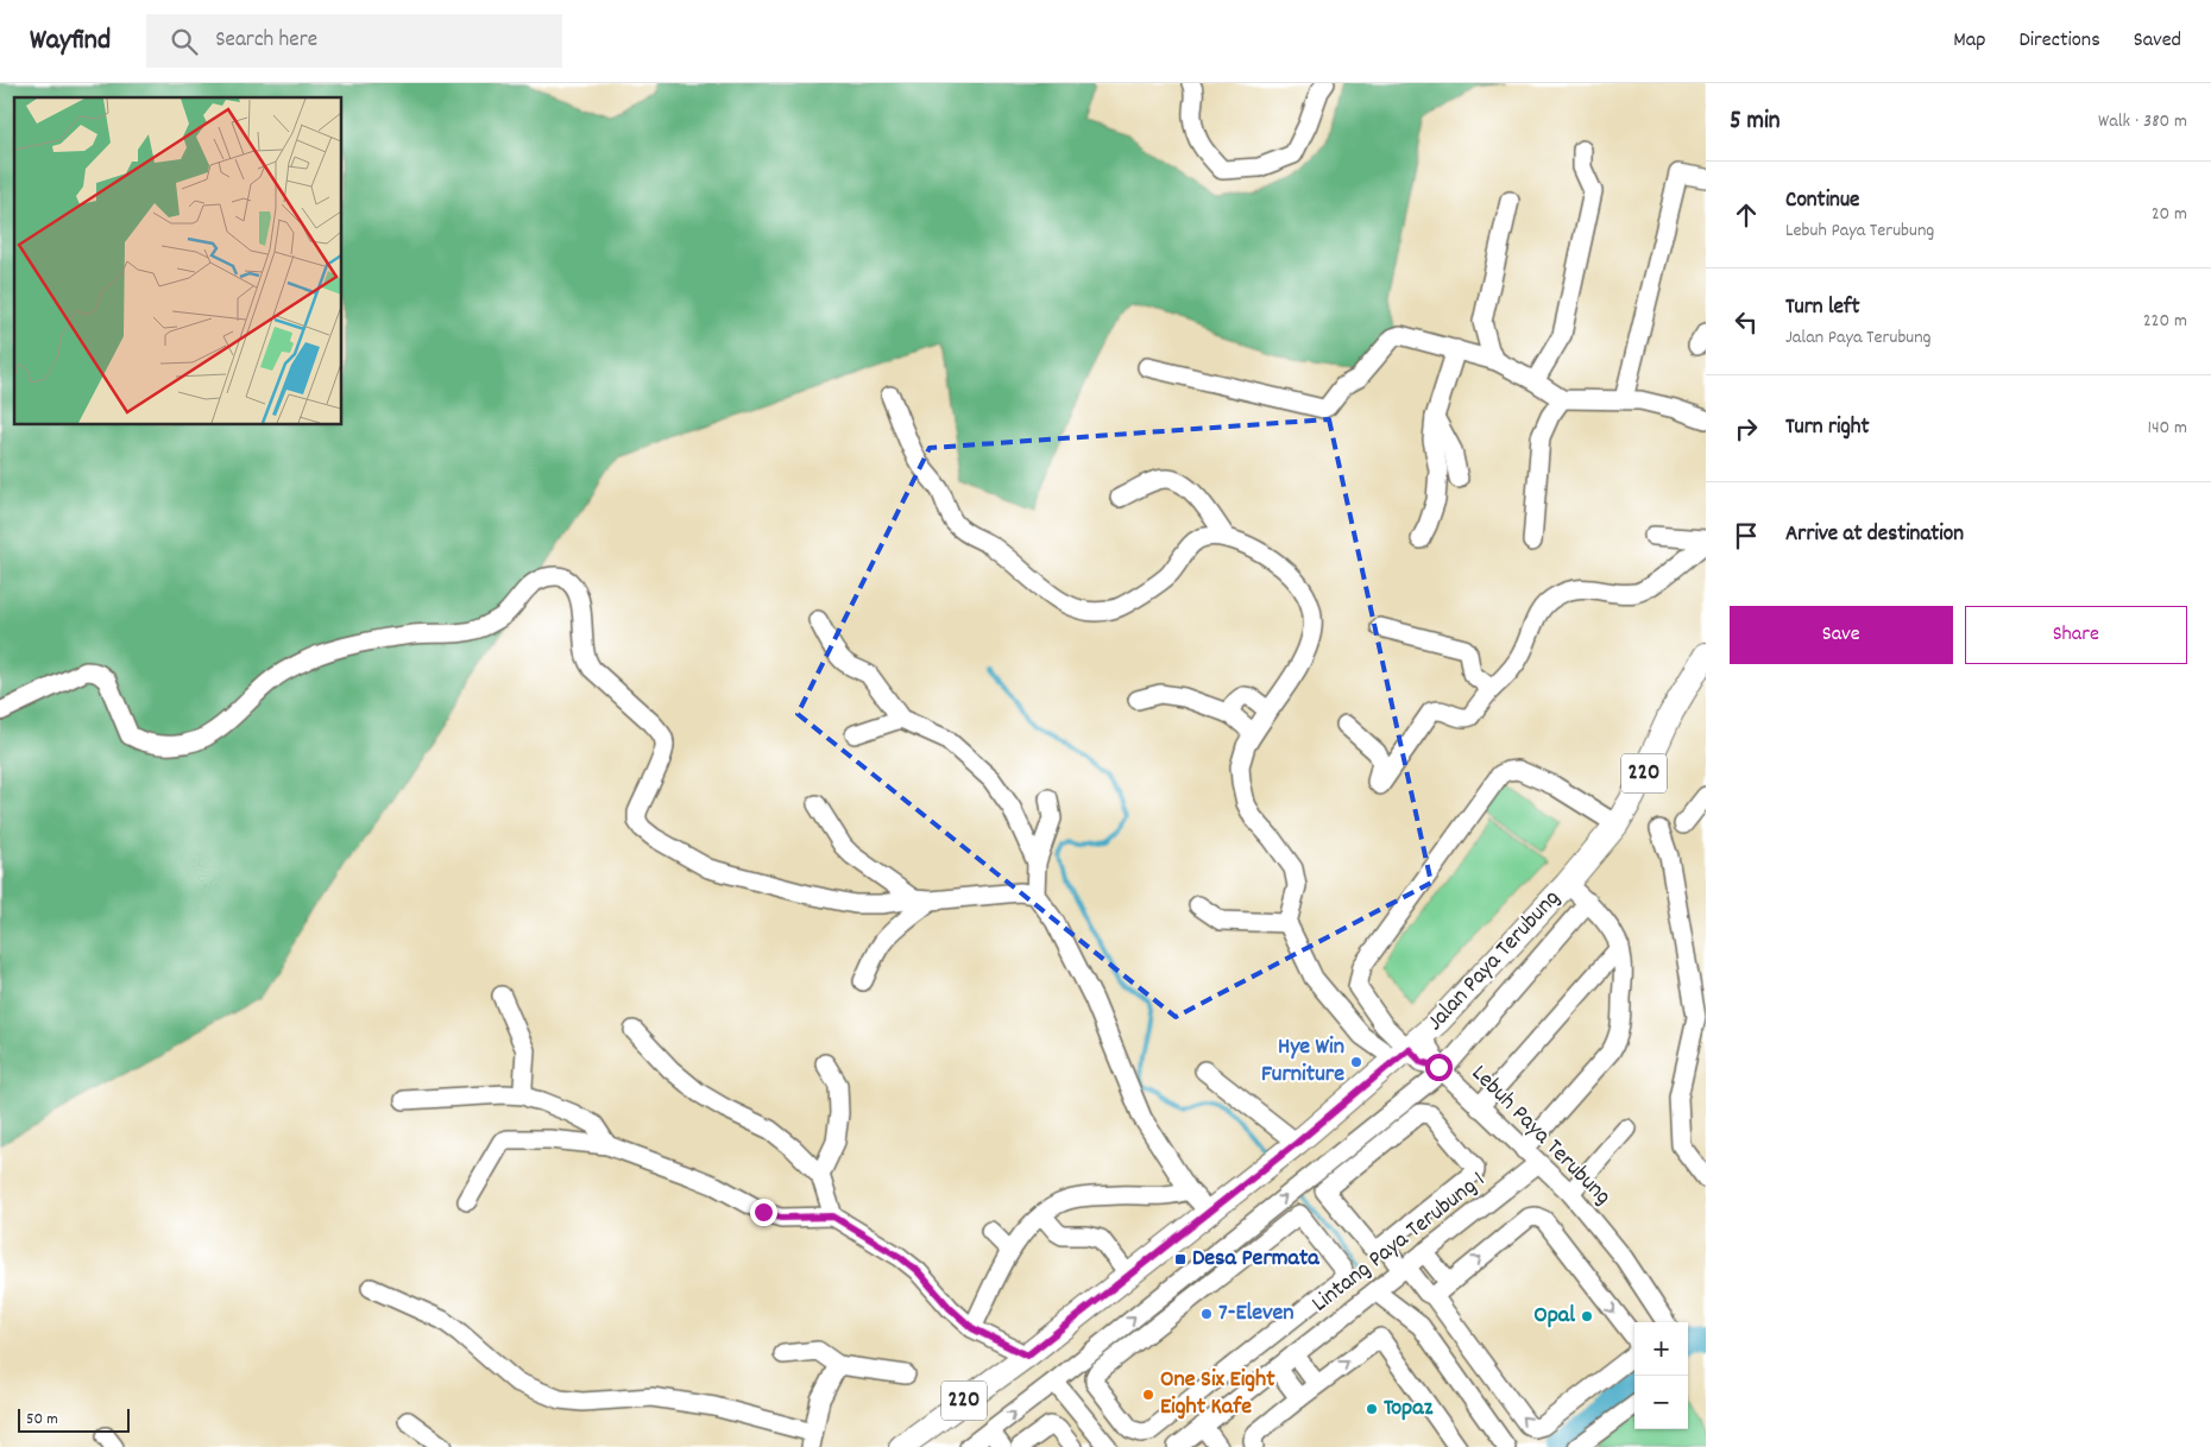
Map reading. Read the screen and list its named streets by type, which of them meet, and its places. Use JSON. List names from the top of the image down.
{
  "streets": {
    "main road": ["220", "Jalan Paya Terubung"],
    "street": ["Lebuh Paya Terubung", "Lintang Paya Terubung 1"]
  },
  "crossings": [
    ["Jalan Paya Terubung", "Lebuh Paya Terubung"],
    ["Lebuh Paya Terubung", "Lintang Paya Terubung 1"]
  ],
  "places": {
    "other": [
      "Hye Win Furniture",
      "7-Eleven",
      "Opal",
      "One Six Eight Eight Kafe",
      "Topaz"
    ],
    "transit": ["Desa Permata"]
  },
  "scale_bar": "50 m",
  "page": {
    "header": "Wayfind",
    "search": "Search here",
    "nav": ["Map", "Directions", "Saved"],
    "heading": ["5 min", "Walk · 380 m"],
    "list": [
      ["Continue", "Lebuh Paya Terubung", "20 m"],
      ["Turn left", "Jalan Paya Terubung", "220 m"],
      ["Turn right", "140 m"],
      "Arrive at destination"
    ],
    "buttons": ["Save", "Share"],
    "map_buttons": ["+", "−"],
    "scale": "50 m"
  }
}
